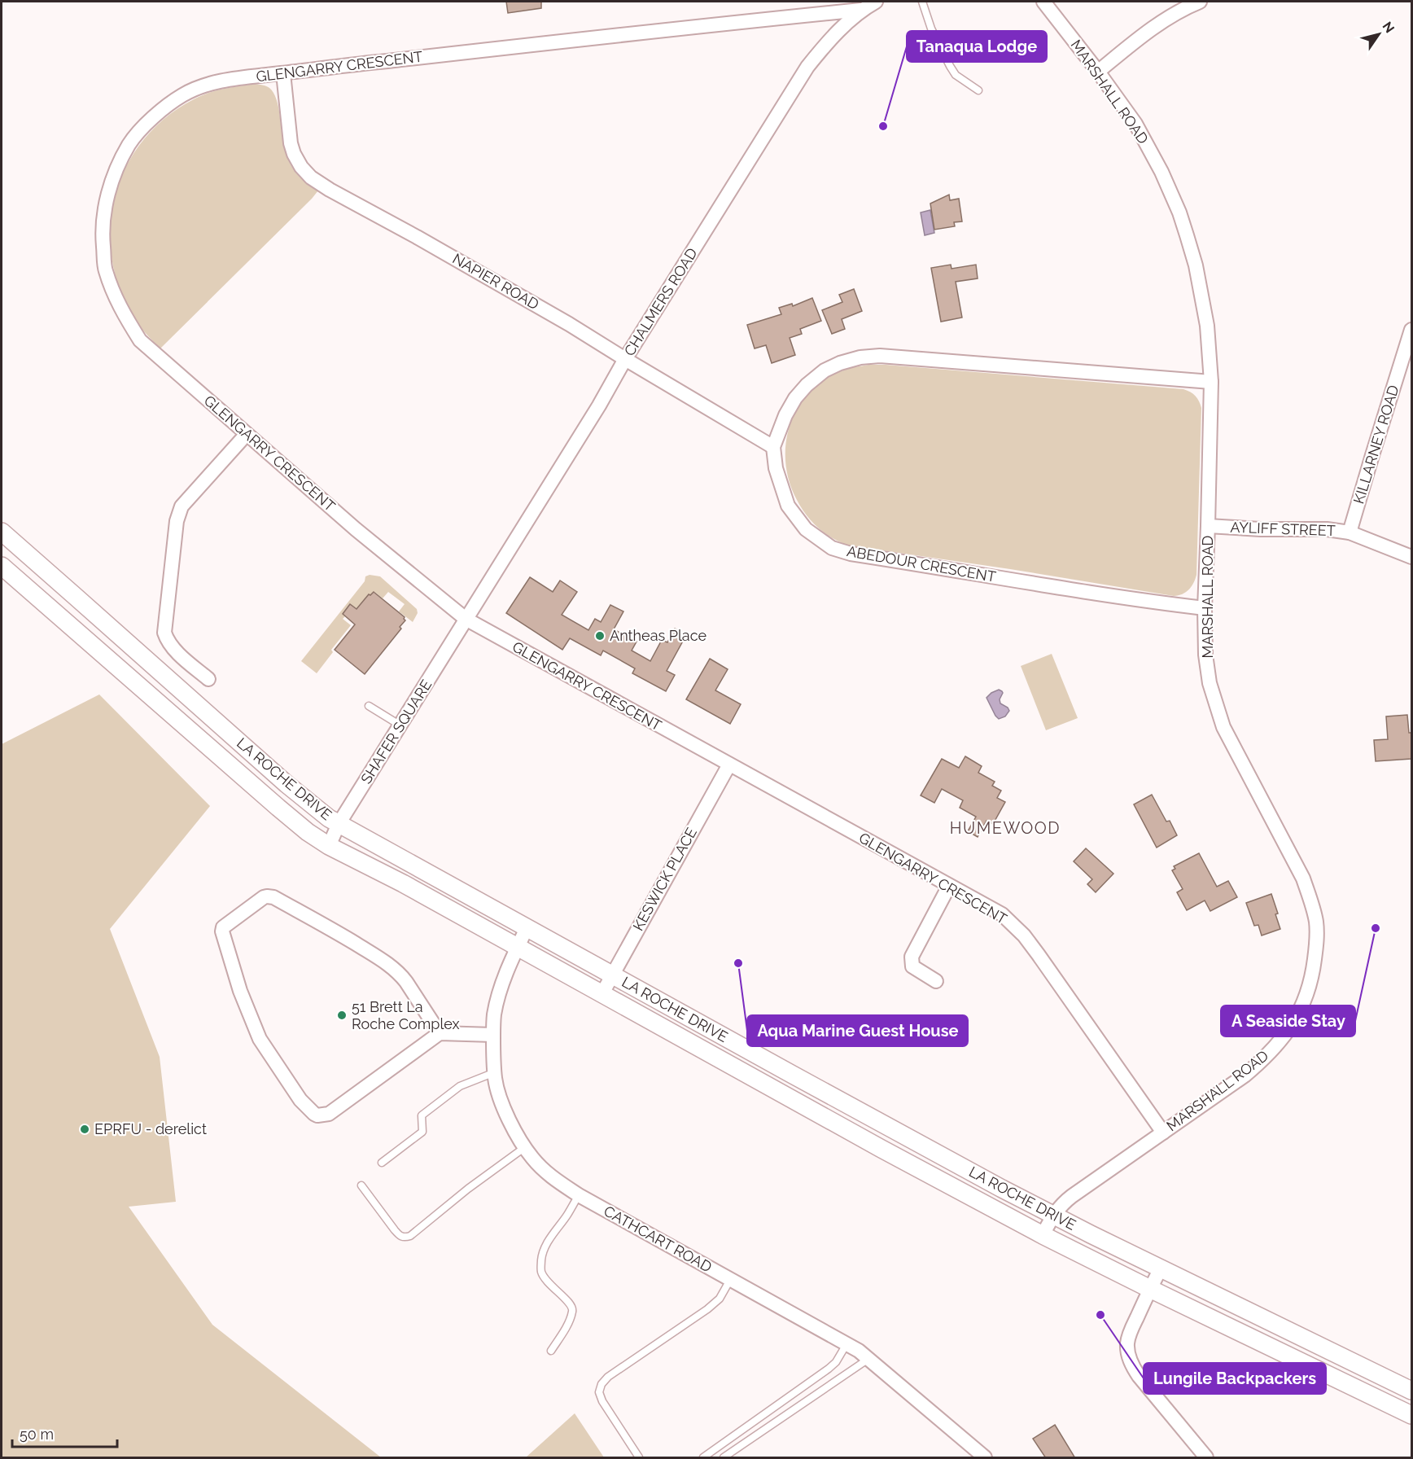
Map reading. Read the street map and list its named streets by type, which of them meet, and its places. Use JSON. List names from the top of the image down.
{
  "streets": {
    "street": [
      "GLENGARRY CRESCENT",
      "MARSHALL ROAD",
      "NAPIER ROAD",
      "CHALMERS ROAD",
      "KILLARNEY ROAD",
      "AYLIFF STREET",
      "ABEDOUR CRESCENT",
      "SHAFER SQUARE",
      "LA ROCHE DRIVE",
      "KESWICK PLACE",
      "CATHCART ROAD"
    ]
  },
  "crossings": [
    ["GLENGARRY CRESCENT", "MARSHALL ROAD"],
    ["GLENGARRY CRESCENT", "NAPIER ROAD"],
    ["GLENGARRY CRESCENT", "CHALMERS ROAD"],
    ["GLENGARRY CRESCENT", "SHAFER SQUARE"],
    ["GLENGARRY CRESCENT", "KESWICK PLACE"],
    ["MARSHALL ROAD", "AYLIFF STREET"],
    ["MARSHALL ROAD", "ABEDOUR CRESCENT"],
    ["MARSHALL ROAD", "LA ROCHE DRIVE"],
    ["NAPIER ROAD", "CHALMERS ROAD"],
    ["NAPIER ROAD", "ABEDOUR CRESCENT"],
    ["CHALMERS ROAD", "SHAFER SQUARE"],
    ["KILLARNEY ROAD", "AYLIFF STREET"],
    ["SHAFER SQUARE", "LA ROCHE DRIVE"],
    ["LA ROCHE DRIVE", "KESWICK PLACE"],
    ["LA ROCHE DRIVE", "CATHCART ROAD"]
  ],
  "districts": ["HUMEWOOD"],
  "places": [
    "Tanaqua Lodge",
    "Antheas Place",
    "A Seaside Stay",
    "Aqua Marine Guest House",
    "51 Brett La Roche Complex",
    "EPRFU - derelict",
    "Lungile Backpackers"
  ],
  "scale_bar": "50 m",
  "north": "top right"
}
